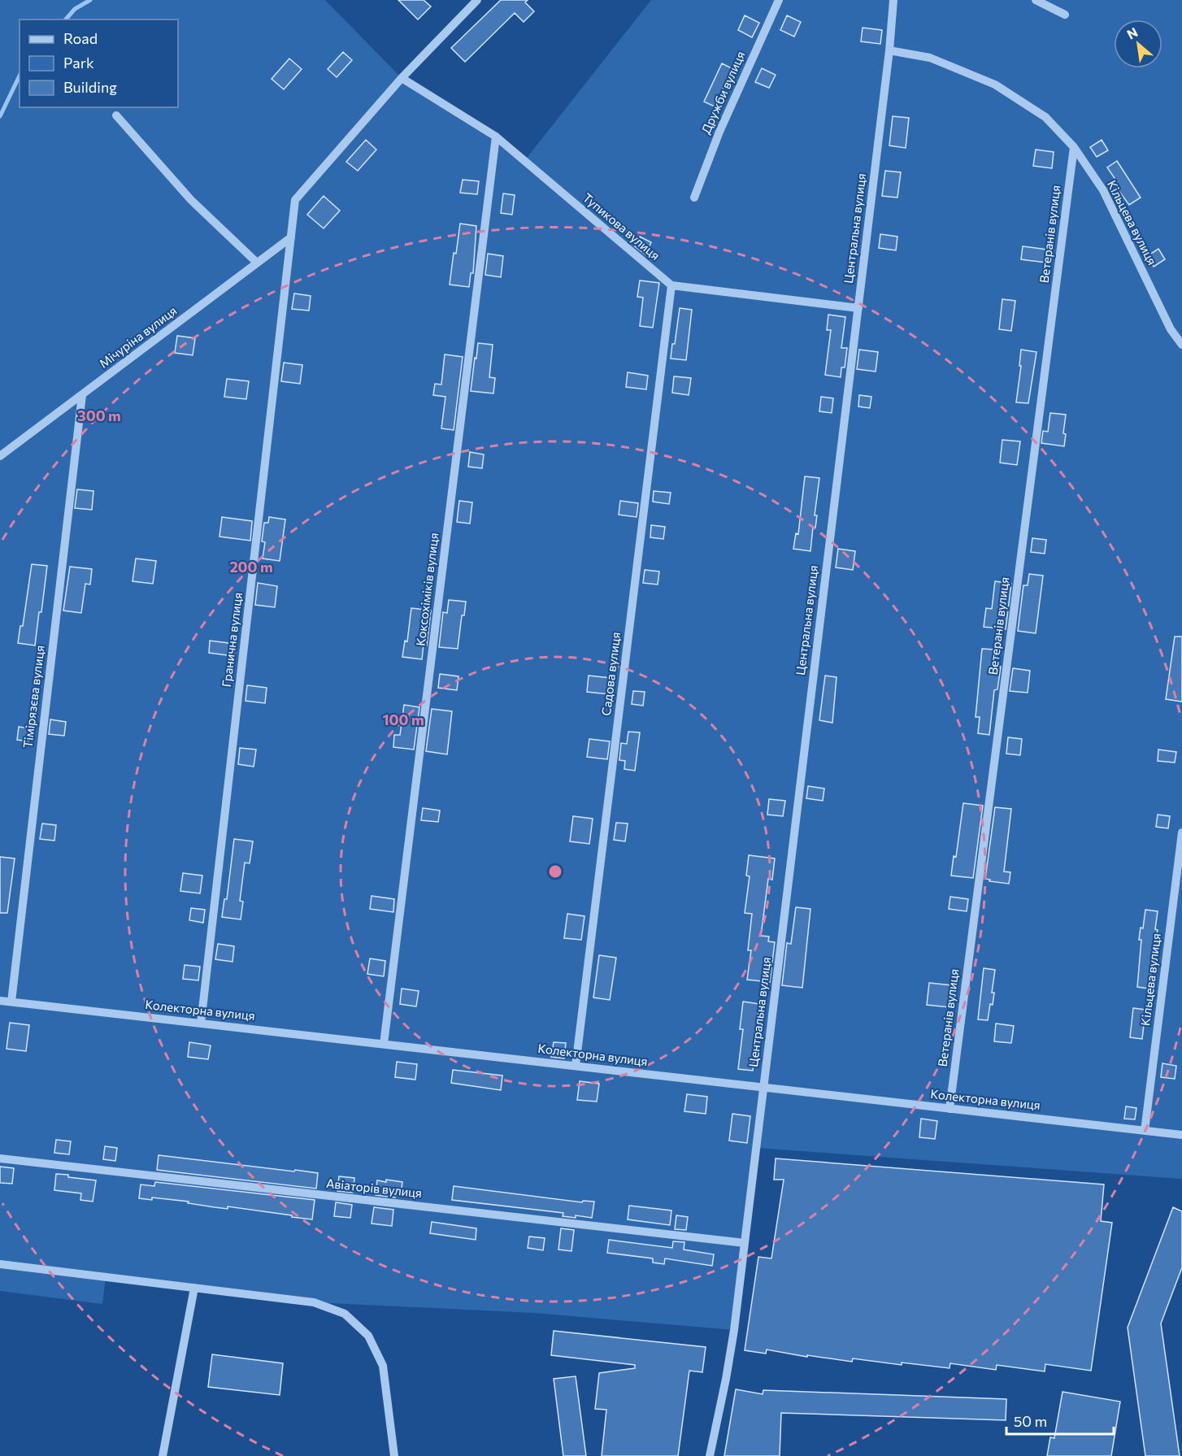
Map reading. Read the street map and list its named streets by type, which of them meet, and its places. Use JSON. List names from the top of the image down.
{
  "streets": {
    "street": [
      "Дружби вулиця",
      "Кільцева вулиця",
      "Тупикова вулиця",
      "Центральна вулиця",
      "Ветеранів вулиця",
      "Мічуріна вулиця",
      "Коксохіміків вулиця",
      "Гранична вулиця",
      "Садова вулиця",
      "Тімірязєва вулиця",
      "Колекторна вулиця",
      "Авіаторів вулиця"
    ]
  },
  "crossings": [
    ["Кільцева вулиця", "Центральна вулиця"],
    ["Кільцева вулиця", "Ветеранів вулиця"],
    ["Кільцева вулиця", "Колекторна вулиця"],
    ["Тупикова вулиця", "Коксохіміків вулиця"],
    ["Тупикова вулиця", "Гранична вулиця"],
    ["Тупикова вулиця", "Садова вулиця"],
    ["Центральна вулиця", "Колекторна вулиця"],
    ["Центральна вулиця", "Авіаторів вулиця"],
    ["Ветеранів вулиця", "Колекторна вулиця"],
    ["Мічуріна вулиця", "Гранична вулиця"],
    ["Мічуріна вулиця", "Тімірязєва вулиця"],
    ["Коксохіміків вулиця", "Колекторна вулиця"],
    ["Гранична вулиця", "Колекторна вулиця"],
    ["Садова вулиця", "Колекторна вулиця"],
    ["Тімірязєва вулиця", "Колекторна вулиця"]
  ],
  "legend": ["Road", "Park", "Building"],
  "scale_bar": "50 m",
  "north": "top left",
  "rings": ["300 m", "200 m", "100 m"]
}
